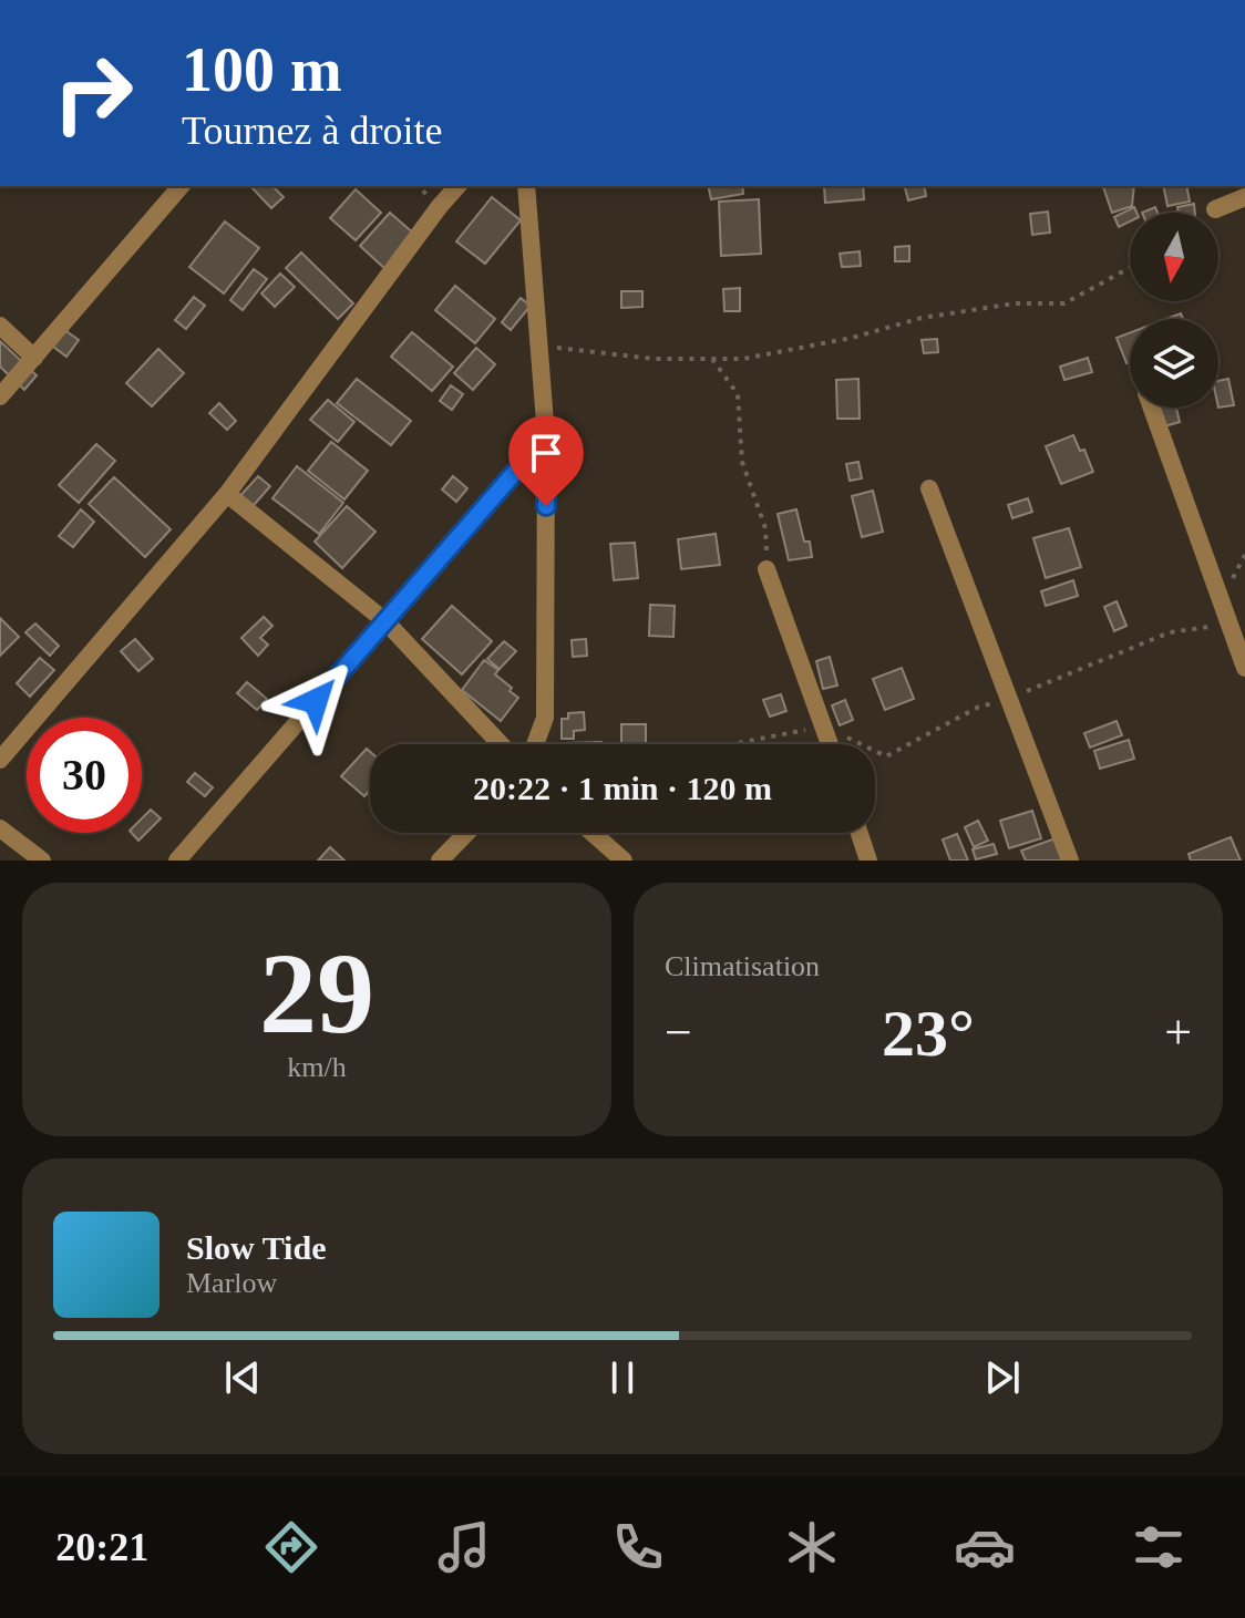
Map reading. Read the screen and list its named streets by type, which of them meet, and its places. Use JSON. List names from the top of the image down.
{
  "north": "bottom",
  "page": {
    "turn": ["100 m", "Tournez à droite"],
    "limit": "30",
    "trip": "20:22 · 1 min · 120 m",
    "tile": [
      ["29", "km/h"],
      "Climatisation"
    ],
    "heat": ["−", "23°", "+"],
    "song": ["Slow Tide", "Marlow"],
    "tabs": "20:21"
  }
}
